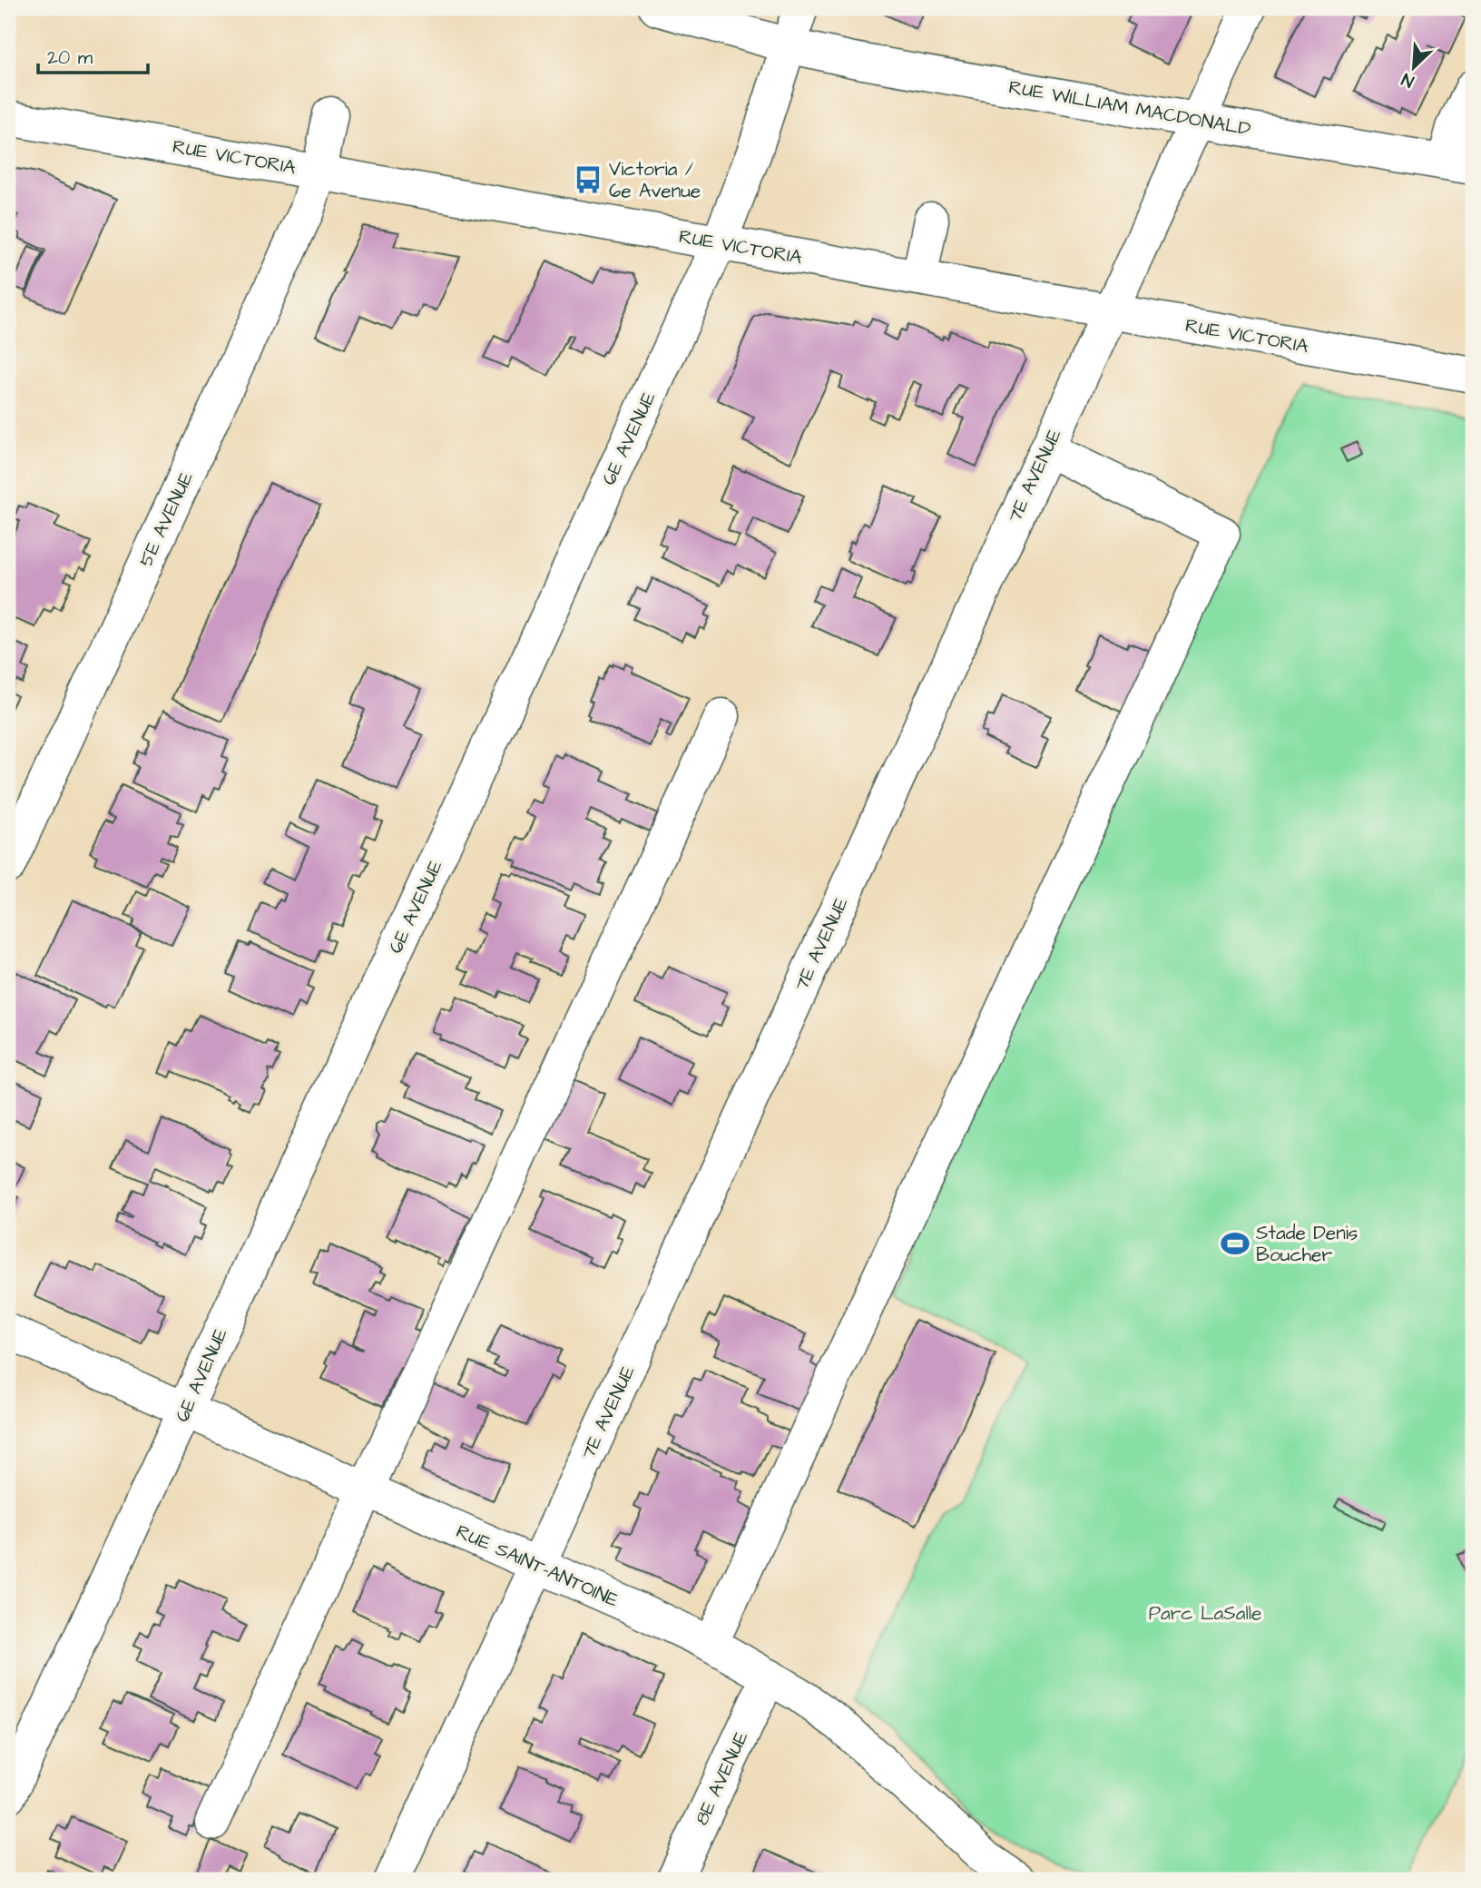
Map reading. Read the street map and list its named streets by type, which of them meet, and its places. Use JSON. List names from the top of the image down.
{
  "streets": {
    "street": [
      "RUE WILLIAM MACDONALD",
      "RUE VICTORIA",
      "6E AVENUE",
      "7E AVENUE",
      "5E AVENUE",
      "RUE SAINT-ANTOINE",
      "8E AVENUE"
    ]
  },
  "crossings": [
    ["RUE WILLIAM MACDONALD", "6E AVENUE"],
    ["RUE WILLIAM MACDONALD", "7E AVENUE"],
    ["RUE VICTORIA", "6E AVENUE"],
    ["RUE VICTORIA", "7E AVENUE"],
    ["RUE VICTORIA", "5E AVENUE"],
    ["6E AVENUE", "RUE SAINT-ANTOINE"],
    ["7E AVENUE", "RUE SAINT-ANTOINE"],
    ["RUE SAINT-ANTOINE", "8E AVENUE"]
  ],
  "parks": ["Parc LaSalle"],
  "places": {
    "bus stop": ["Victoria / 6e Avenue"],
    "sports": ["Stade Denis Boucher"]
  },
  "scale_bar": "20 m",
  "north": "bottom left"
}
